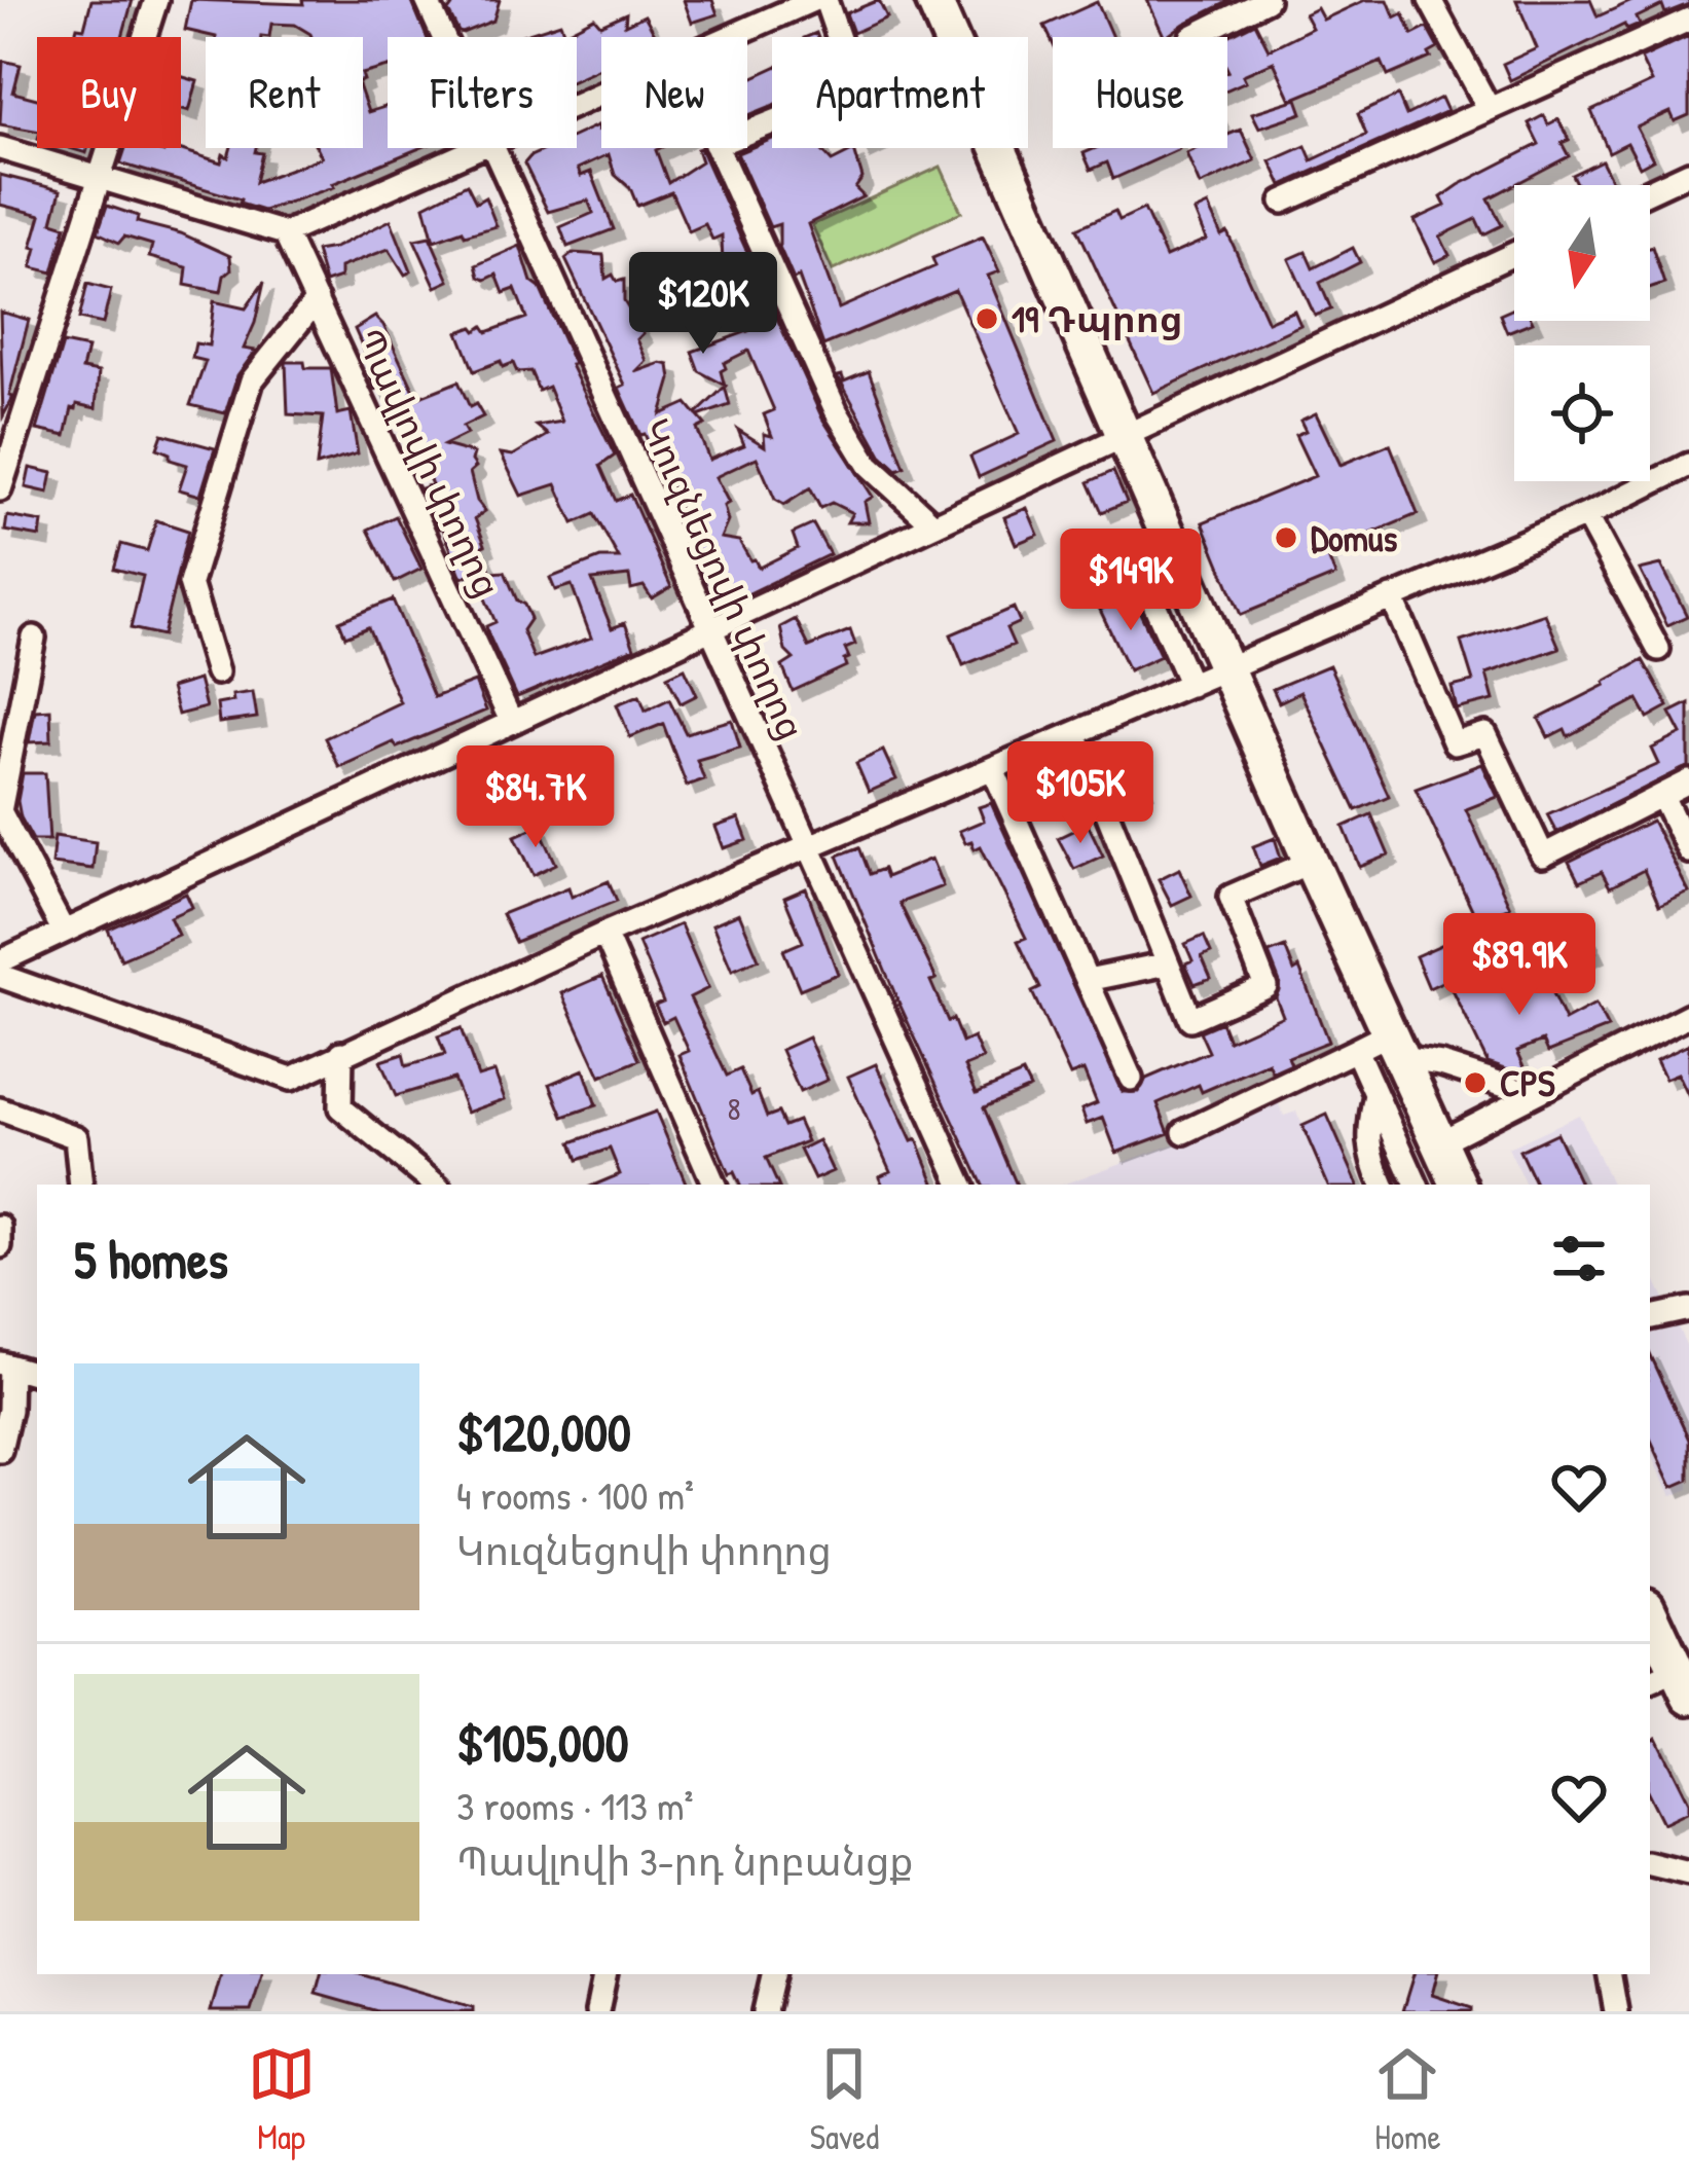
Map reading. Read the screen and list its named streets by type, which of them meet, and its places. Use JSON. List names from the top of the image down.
{
  "streets": {
    "street": ["Պավլովի փողոց", "Կուզնեցովի փողոց"]
  },
  "places": ["19 Դպրոց", "Domus", "CPS"],
  "house_numbers": ["8"],
  "north": "bottom",
  "page": {
    "chip": [
      "Buy",
      "Rent",
      "Filters",
      "New",
      "Apartment",
      "House"
    ],
    "price": [
      "$120K",
      "$149K",
      "$105K",
      "$84.7K",
      "$89.9K"
    ],
    "heading": "5 homes",
    "list": [
      {
        "name": "$120,000",
        "note": "4 rooms · 100 m² · Կուզնեցովի փողոց"
      },
      {
        "name": "$105,000",
        "note": "3 rooms · 113 m² · Պավլովի 3-րդ նրբանցք"
      }
    ],
    "tabs": ["Map", "Saved", "Home"]
  }
}
